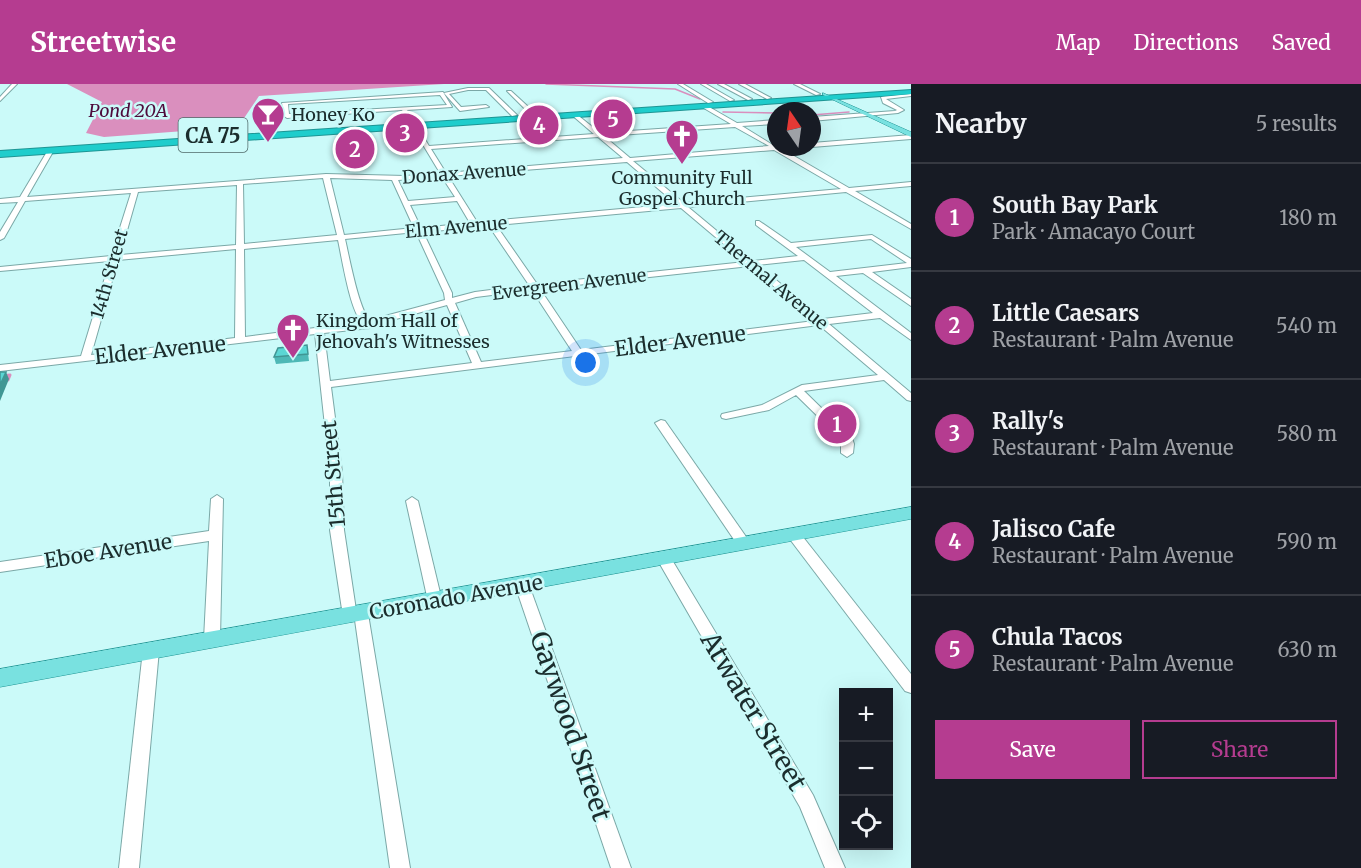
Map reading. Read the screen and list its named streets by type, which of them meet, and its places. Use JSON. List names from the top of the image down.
{
  "streets": {
    "highway": ["CA 75"],
    "main road": ["Coronado Avenue"],
    "street": [
      "Donax Avenue",
      "Elm Avenue",
      "14th Street",
      "Thermal Avenue",
      "Evergreen Avenue",
      "Elder Avenue",
      "15th Street",
      "Eboe Avenue",
      "Atwater Street",
      "Gaywood Street"
    ]
  },
  "crossings": [
    ["CA 75", "Thermal Avenue"],
    ["Donax Avenue", "14th Street"],
    ["Donax Avenue", "Thermal Avenue"],
    ["Elm Avenue", "14th Street"],
    ["Elm Avenue", "Thermal Avenue"],
    ["14th Street", "Elder Avenue"],
    ["Thermal Avenue", "Evergreen Avenue"],
    ["Thermal Avenue", "Elder Avenue"],
    ["Evergreen Avenue", "Elder Avenue"],
    ["Evergreen Avenue", "15th Street"],
    ["Elder Avenue", "15th Street"],
    ["15th Street", "Coronado Avenue"],
    ["Coronado Avenue", "Atwater Street"],
    ["Coronado Avenue", "Gaywood Street"]
  ],
  "water": ["Pond 20A"],
  "places": {
    "bar": ["Honey Ko"],
    "church": ["Community Full Gospel Church", "Kingdom Hall of Jehovah's Witnesses"]
  },
  "north": "top",
  "page": {
    "header": "Streetwise",
    "nav": ["Map", "Directions", "Saved"],
    "heading": ["Nearby", "5 results"],
    "pins": [
      "5",
      "4",
      "3",
      "2",
      "1"
    ],
    "list": [
      {
        "mark": "1",
        "name": "South Bay Park",
        "note": "Park · Amacayo Court",
        "value": "180 m"
      },
      {
        "mark": "2",
        "name": "Little Caesars",
        "note": "Restaurant · Palm Avenue",
        "value": "540 m"
      },
      {
        "mark": "3",
        "name": "Rally's",
        "note": "Restaurant · Palm Avenue",
        "value": "580 m"
      },
      {
        "mark": "4",
        "name": "Jalisco Cafe",
        "note": "Restaurant · Palm Avenue",
        "value": "590 m"
      },
      {
        "mark": "5",
        "name": "Chula Tacos",
        "note": "Restaurant · Palm Avenue",
        "value": "630 m"
      }
    ],
    "map_buttons": ["+", "−"],
    "buttons": ["Save", "Share"]
  }
}
